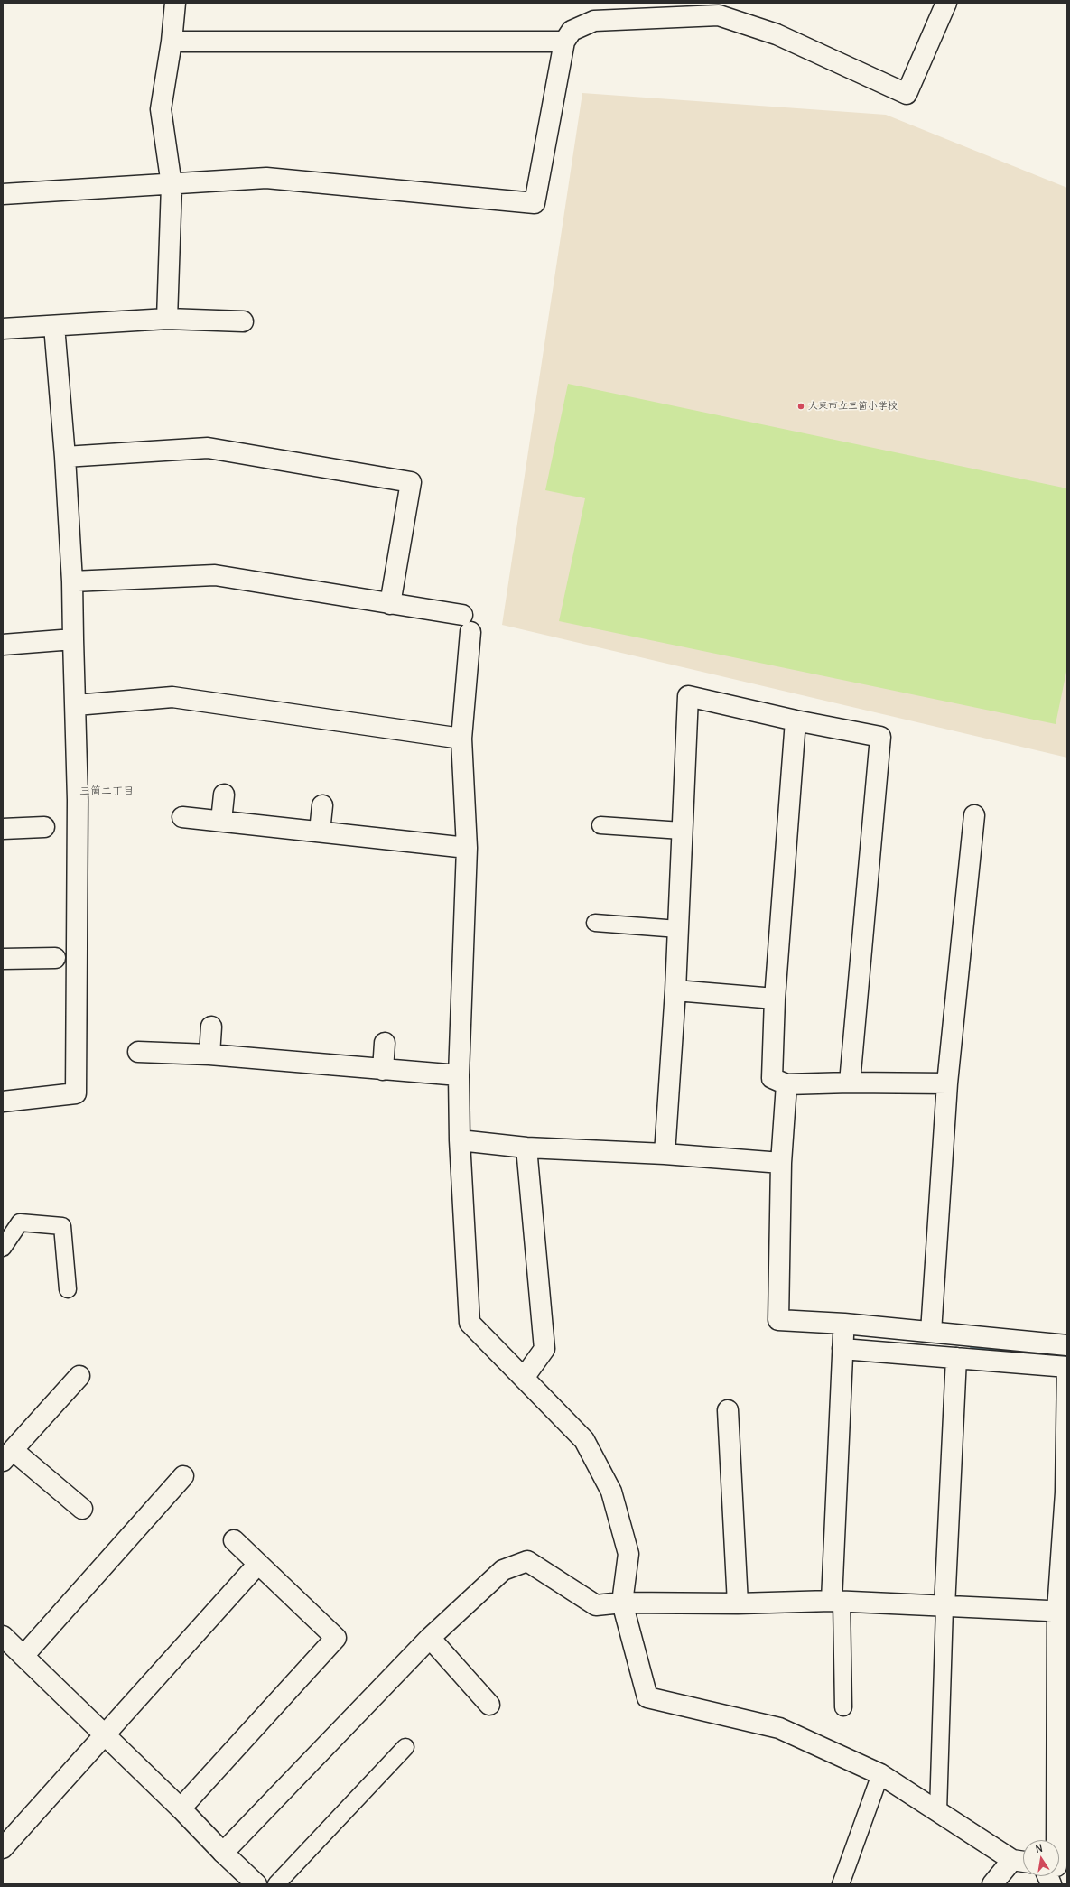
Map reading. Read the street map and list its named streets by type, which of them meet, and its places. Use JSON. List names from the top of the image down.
{
  "districts": ["三箇二丁目"],
  "places": ["大東市立三箇小学校"],
  "north": "top"
}
